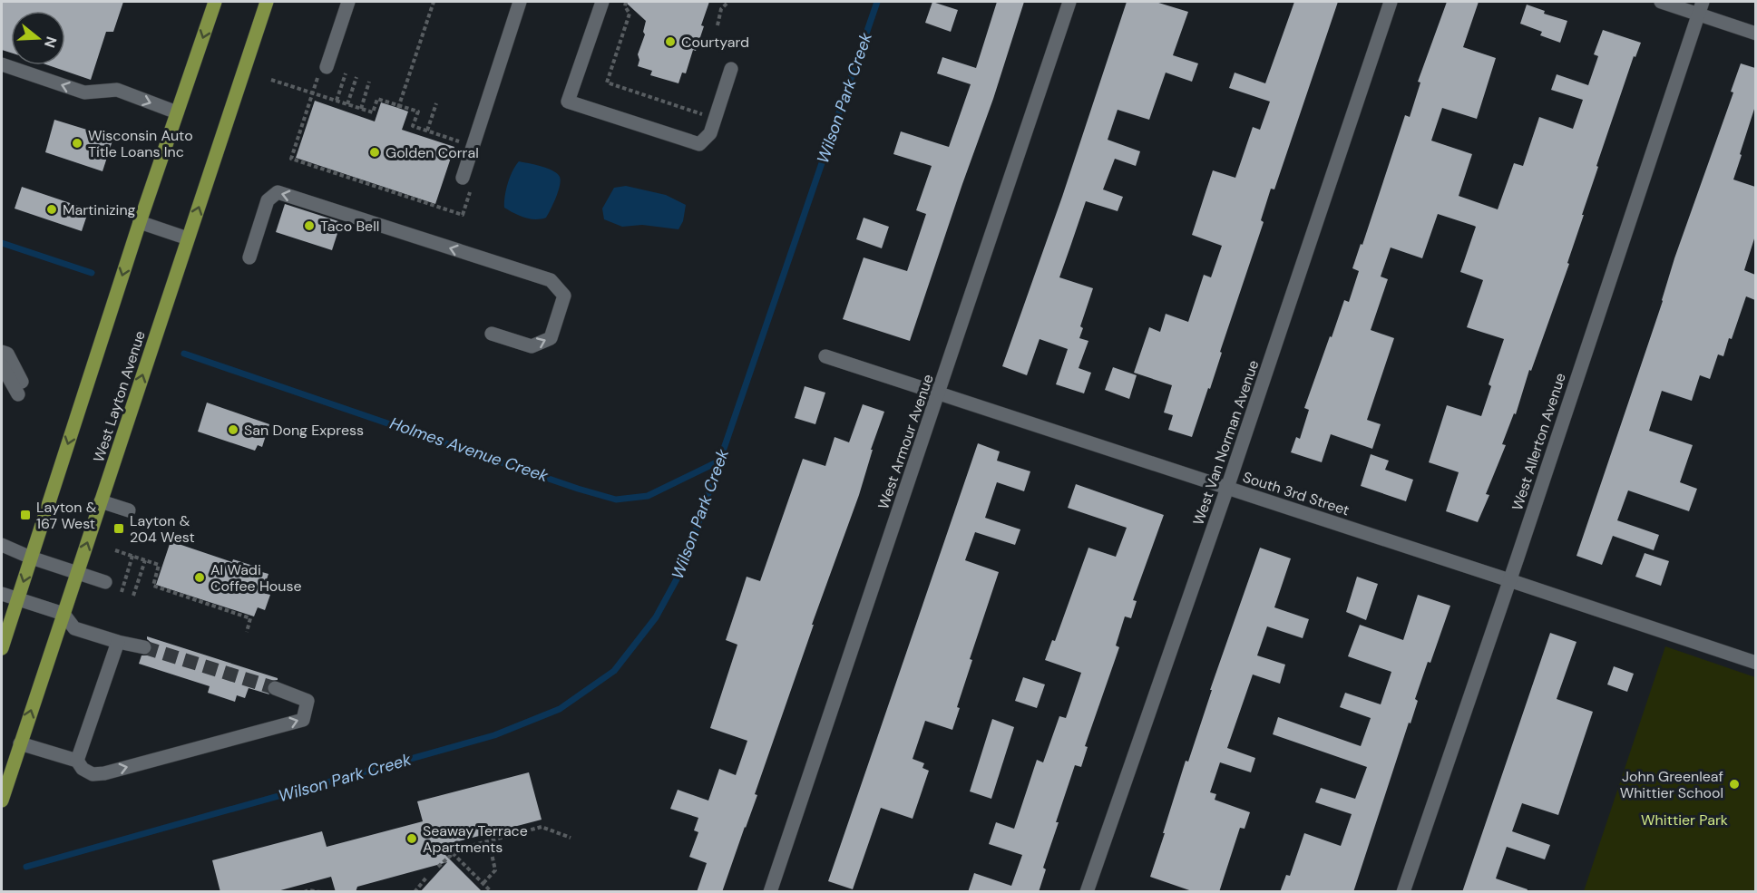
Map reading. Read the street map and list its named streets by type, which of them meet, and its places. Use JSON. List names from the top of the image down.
{
  "streets": {
    "main road": ["West Layton Avenue"],
    "street": [
      "West Armour Avenue",
      "West Allerton Avenue",
      "West Van Norman Avenue",
      "South 3rd Street"
    ]
  },
  "crossings": [
    ["West Armour Avenue", "South 3rd Street"],
    ["West Allerton Avenue", "South 3rd Street"],
    ["West Van Norman Avenue", "South 3rd Street"]
  ],
  "water": ["Wilson Park Creek", "Holmes Avenue Creek"],
  "parks": ["Whittier Park"],
  "places": {
    "other": [
      "Courtyard",
      "Wisconsin Auto Title Loans Inc",
      "Golden Corral",
      "Martinizing",
      "Taco Bell",
      "San Dong Express",
      "Al Wadi Coffee House",
      "John Greenleaf Whittier School",
      "Seaway Terrace Apartments"
    ],
    "transit": ["Layton & 167 West", "Layton & 204 West"]
  },
  "north": "right"
}
